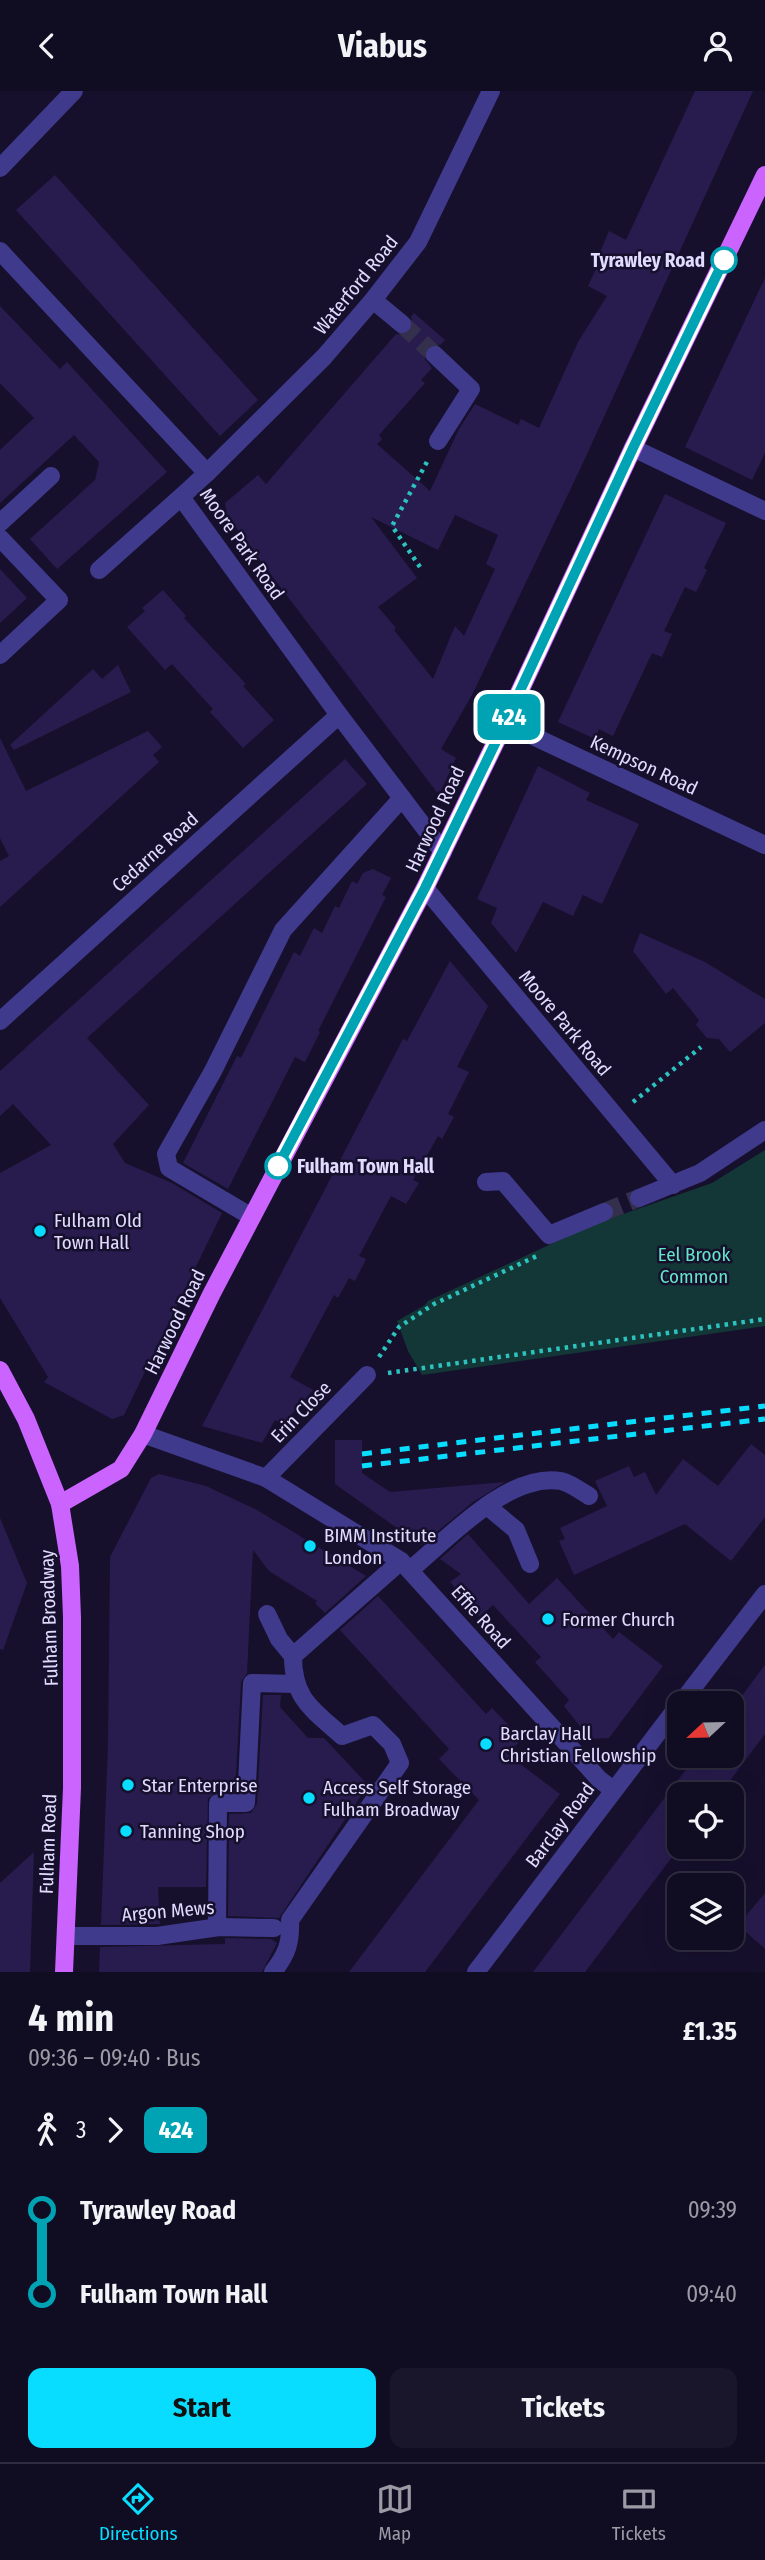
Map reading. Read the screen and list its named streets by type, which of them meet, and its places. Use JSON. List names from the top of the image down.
{
  "streets": {
    "main road": ["Harwood Road", "Fulham Broadway", "Fulham Road"],
    "street": [
      "Waterford Road",
      "Moore Park Road",
      "Kempson Road",
      "Cedarne Road",
      "Erin Close",
      "Effie Road",
      "Barclay Road",
      "Argon Mews"
    ]
  },
  "crossings": [
    ["Waterford Road", "Moore Park Road"],
    ["Moore Park Road", "Harwood Road"],
    ["Moore Park Road", "Cedarne Road"],
    ["Kempson Road", "Harwood Road"],
    ["Harwood Road", "Effie Road"],
    ["Erin Close", "Effie Road"],
    ["Effie Road", "Barclay Road"],
    ["Fulham Broadway", "Fulham Road"],
    ["Fulham Road", "Argon Mews"]
  ],
  "parks": ["Eel Brook Common"],
  "places": [
    "Tyrawley Road",
    "Fulham Town Hall",
    "Fulham Old Town Hall",
    "BIMM Institute London",
    "Former Church",
    "Barclay Hall Christian Fellowship",
    "Star Enterprise",
    "Access Self Storage Fulham Broadway",
    "Tanning Shop"
  ],
  "lines": ["bus line 424"],
  "north": "left",
  "page": {
    "header": "Viabus",
    "on_map": "424",
    "heading": ["4 min", "09:36 – 09:40 · Bus", "£1.35"],
    "legs": ["3", "424"],
    "list": [
      {
        "name": "Tyrawley Road",
        "value": "09:39"
      },
      {
        "name": "Fulham Town Hall",
        "value": "09:40"
      }
    ],
    "buttons": ["Start", "Tickets"],
    "tabs": ["Directions", "Map", "Tickets"]
  }
}
